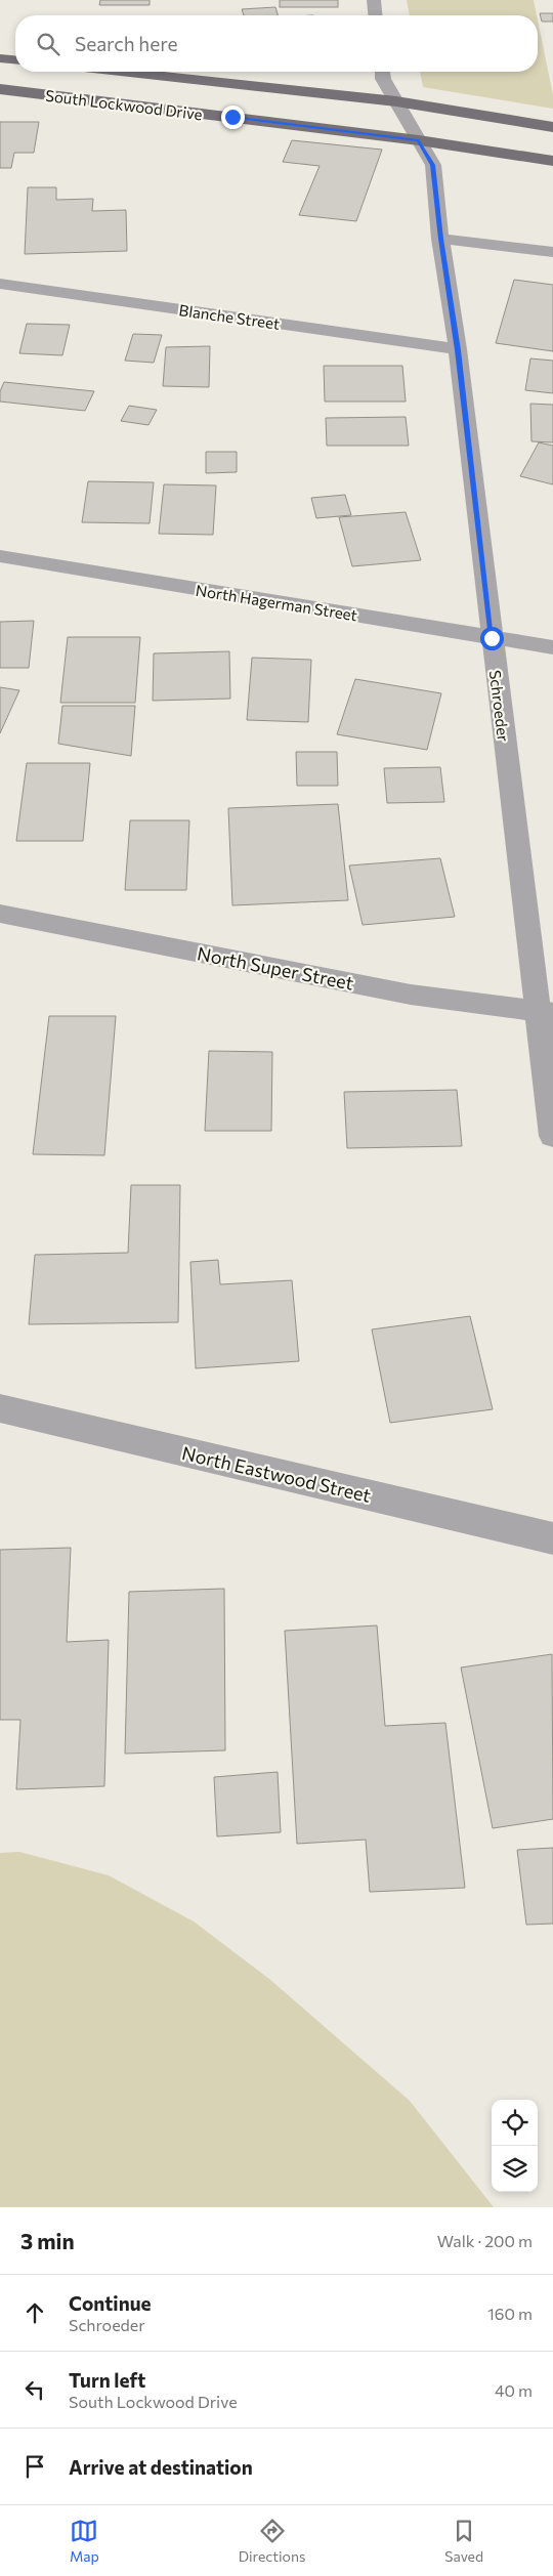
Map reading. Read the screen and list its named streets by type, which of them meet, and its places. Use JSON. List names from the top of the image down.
{
  "streets": {
    "main road": ["South Lockwood Drive"],
    "street": [
      "Blanche Street",
      "North Hagerman Street",
      "Schroeder",
      "North Super Street",
      "North Eastwood Street"
    ]
  },
  "crossings": [
    ["South Lockwood Drive", "Schroeder"],
    ["Blanche Street", "Schroeder"],
    ["North Hagerman Street", "Schroeder"],
    ["Schroeder", "North Super Street"]
  ],
  "page": {
    "search": "Search here",
    "heading": ["3 min", "Walk · 200 m"],
    "list": [
      ["Continue", "Schroeder", "160 m"],
      ["Turn left", "South Lockwood Drive", "40 m"],
      "Arrive at destination"
    ],
    "nav": ["Map", "Directions", "Saved"]
  }
}
